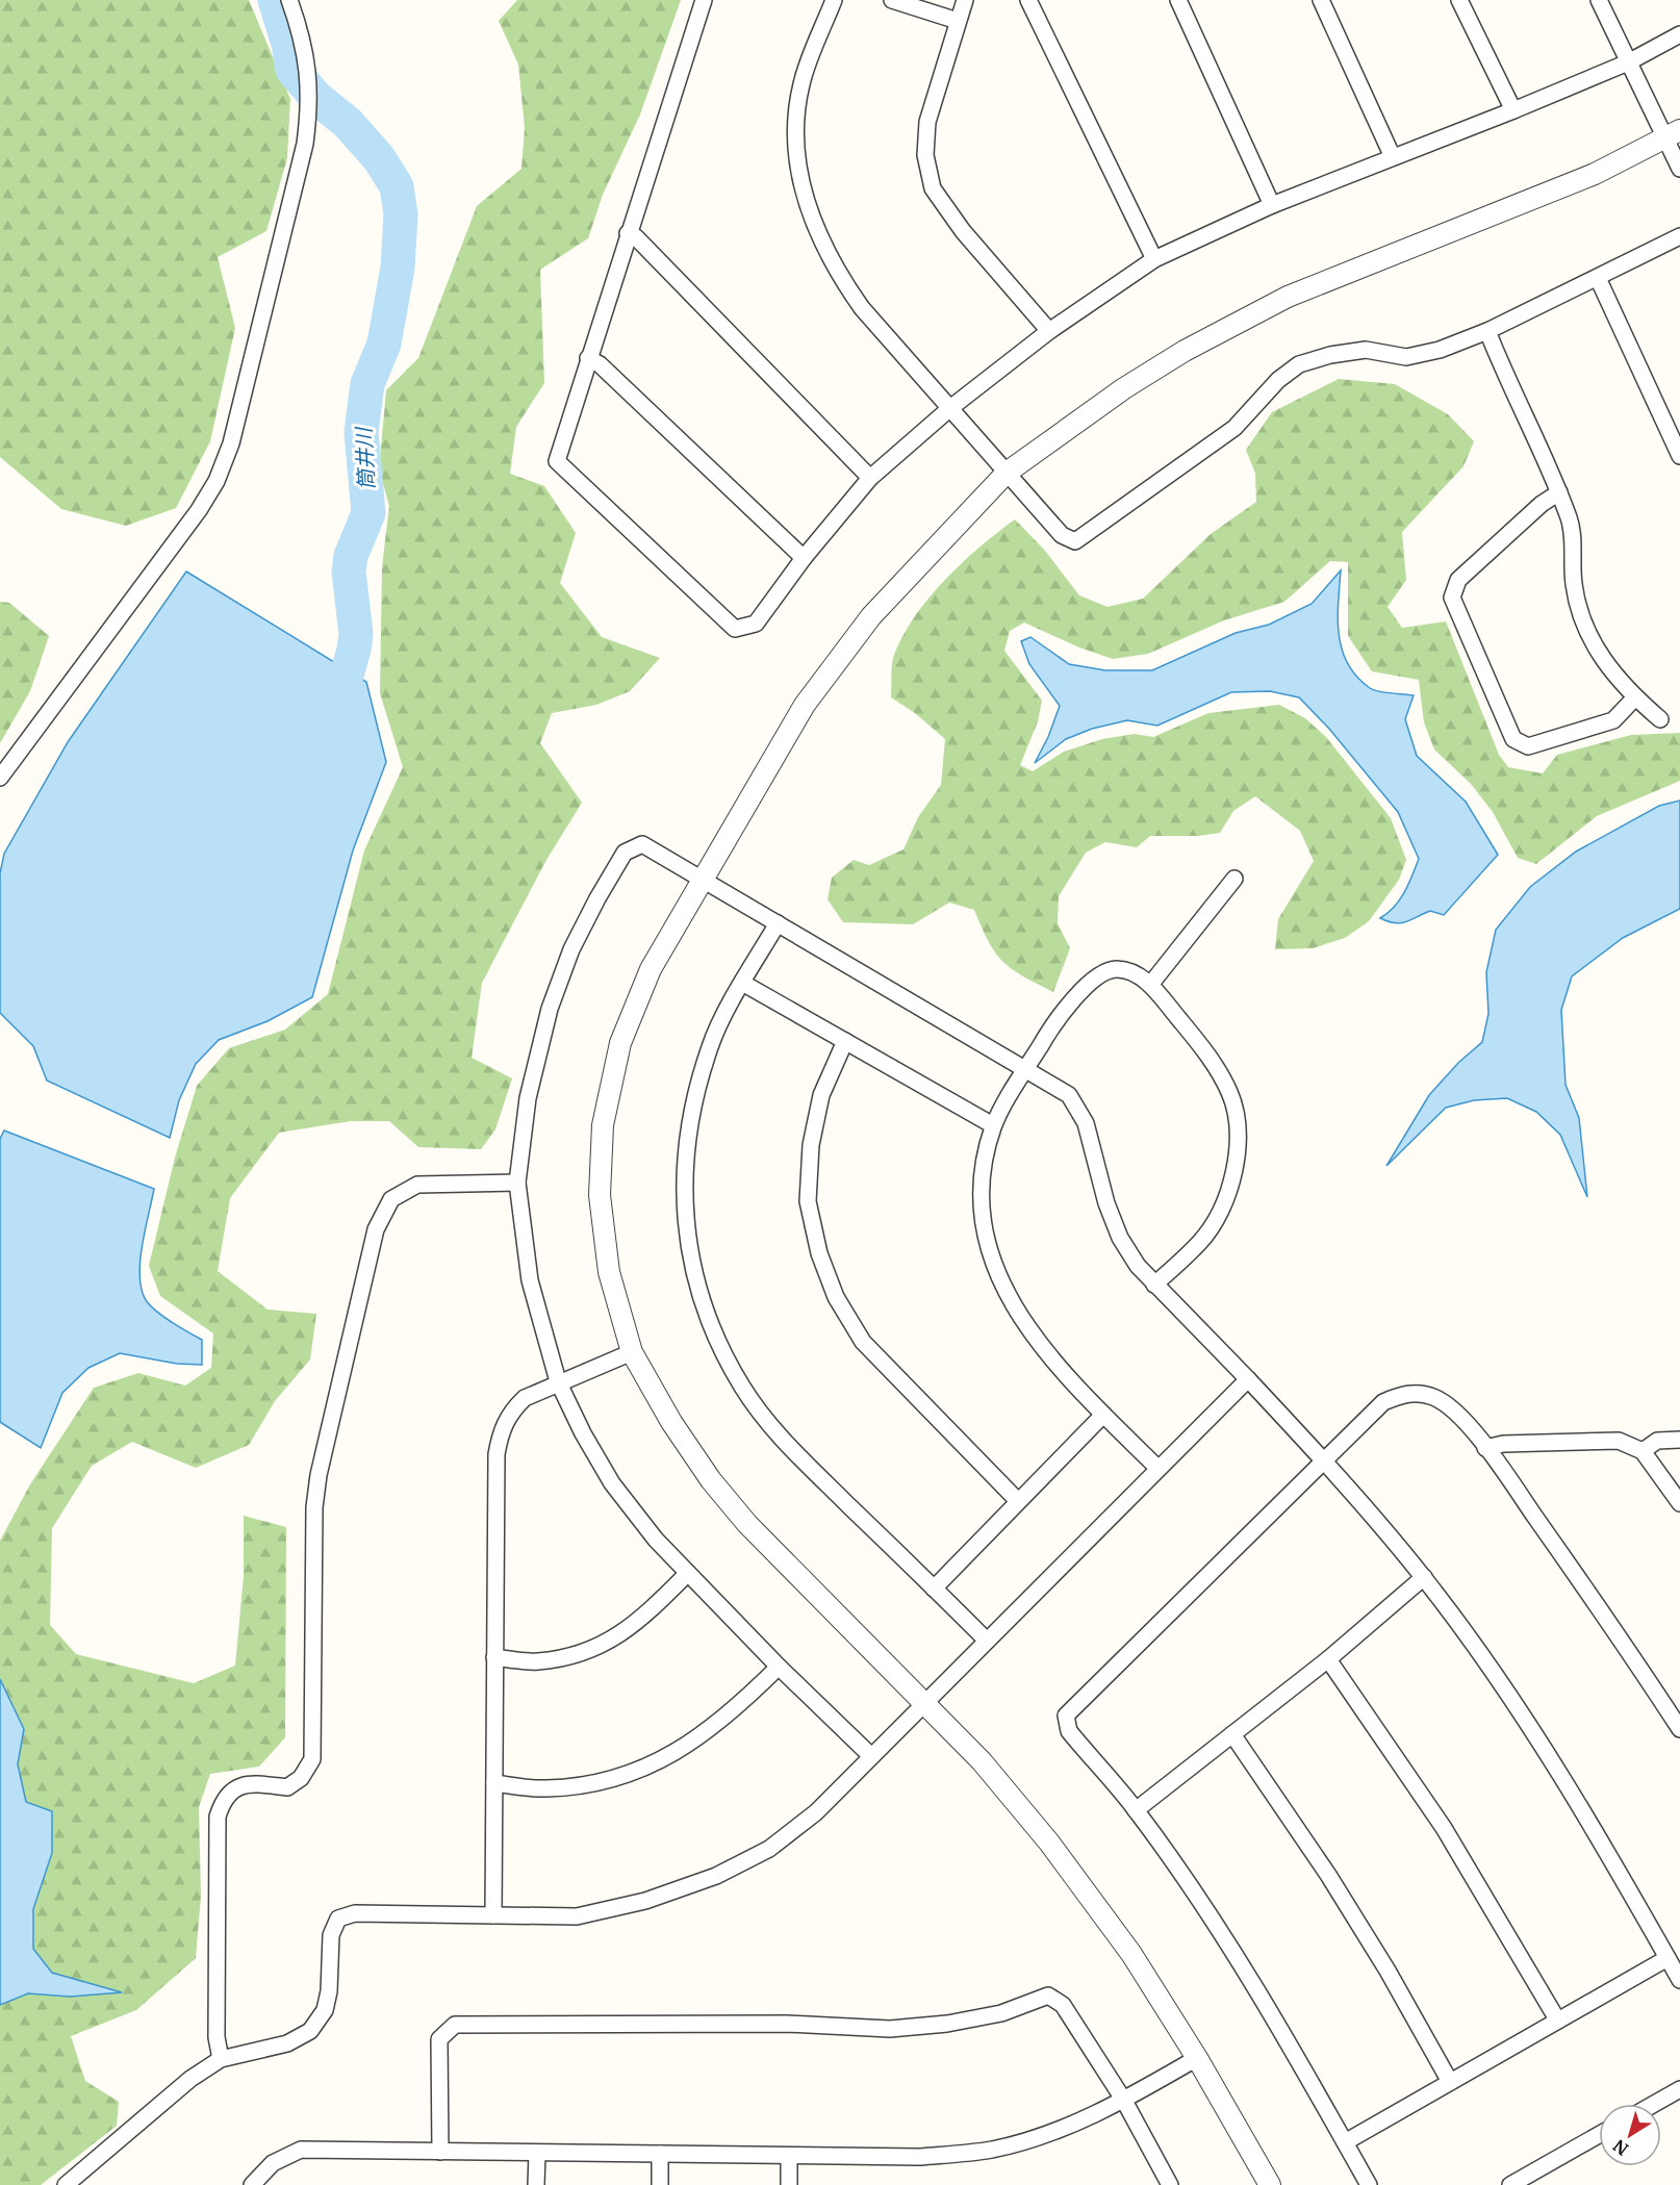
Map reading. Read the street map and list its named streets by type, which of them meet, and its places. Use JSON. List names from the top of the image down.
{
  "water": ["筒井川"],
  "north": "bottom left"
}
